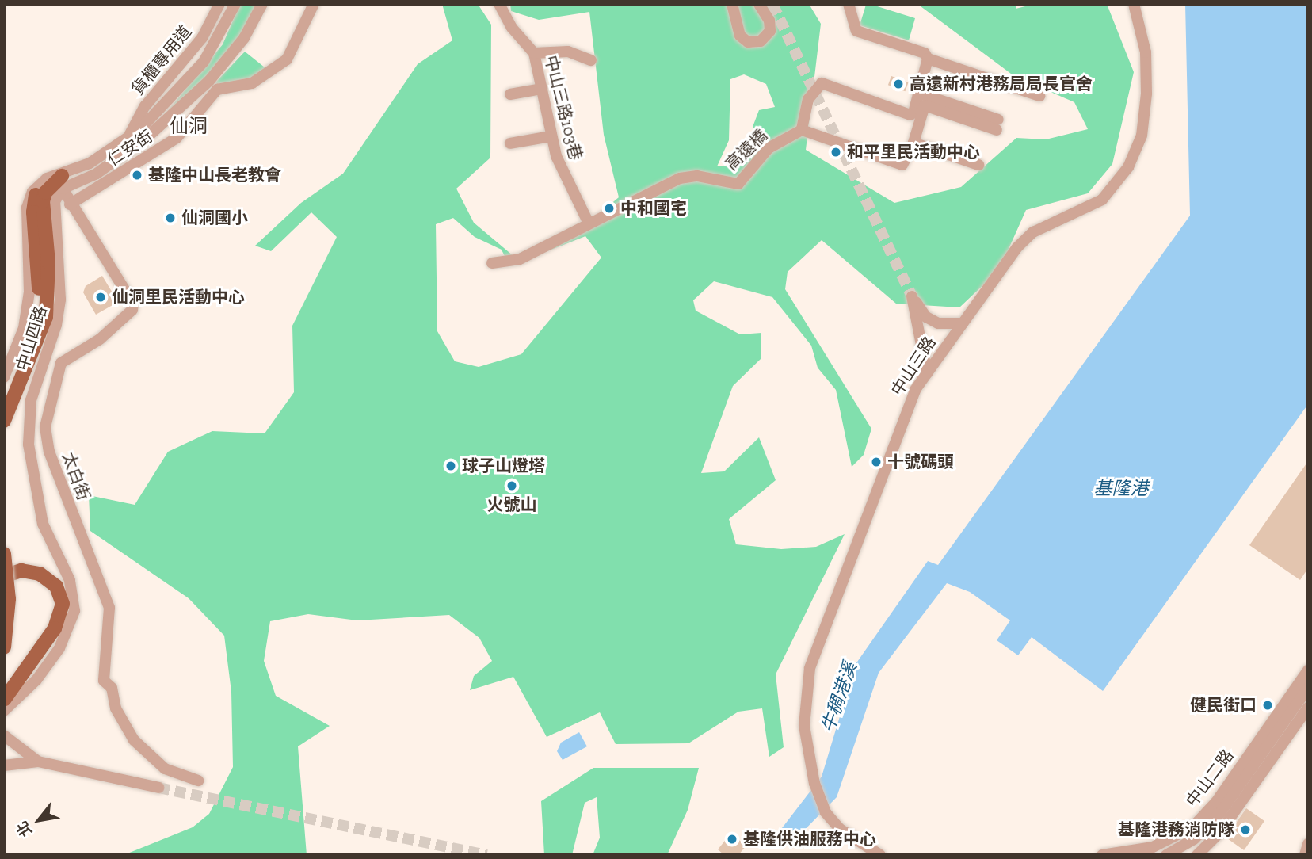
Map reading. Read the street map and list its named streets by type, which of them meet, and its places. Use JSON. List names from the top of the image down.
{
  "streets": {
    "street": [
      "貨櫃專用道",
      "中山三路103巷",
      "仁安街",
      "高遠橋",
      "中山四路",
      "中山三路",
      "太白街",
      "中山二路"
    ]
  },
  "crossings": [
    ["中山三路103巷", "高遠橋"],
    ["仁安街", "太白街"],
    ["中山四路", "太白街"]
  ],
  "districts": ["仙洞"],
  "water": ["基隆港", "牛稠港溪"],
  "places": [
    "高遠新村港務局局長官舍",
    "和平里民活動中心",
    "基隆中山長老教會",
    "中和國宅",
    "仙洞國小",
    "仙洞里民活動中心",
    "十號碼頭",
    "球子山燈塔",
    "火號山",
    "健民街口",
    "基隆港務消防隊",
    "基隆供油服務中心"
  ],
  "north": "bottom left"
}
